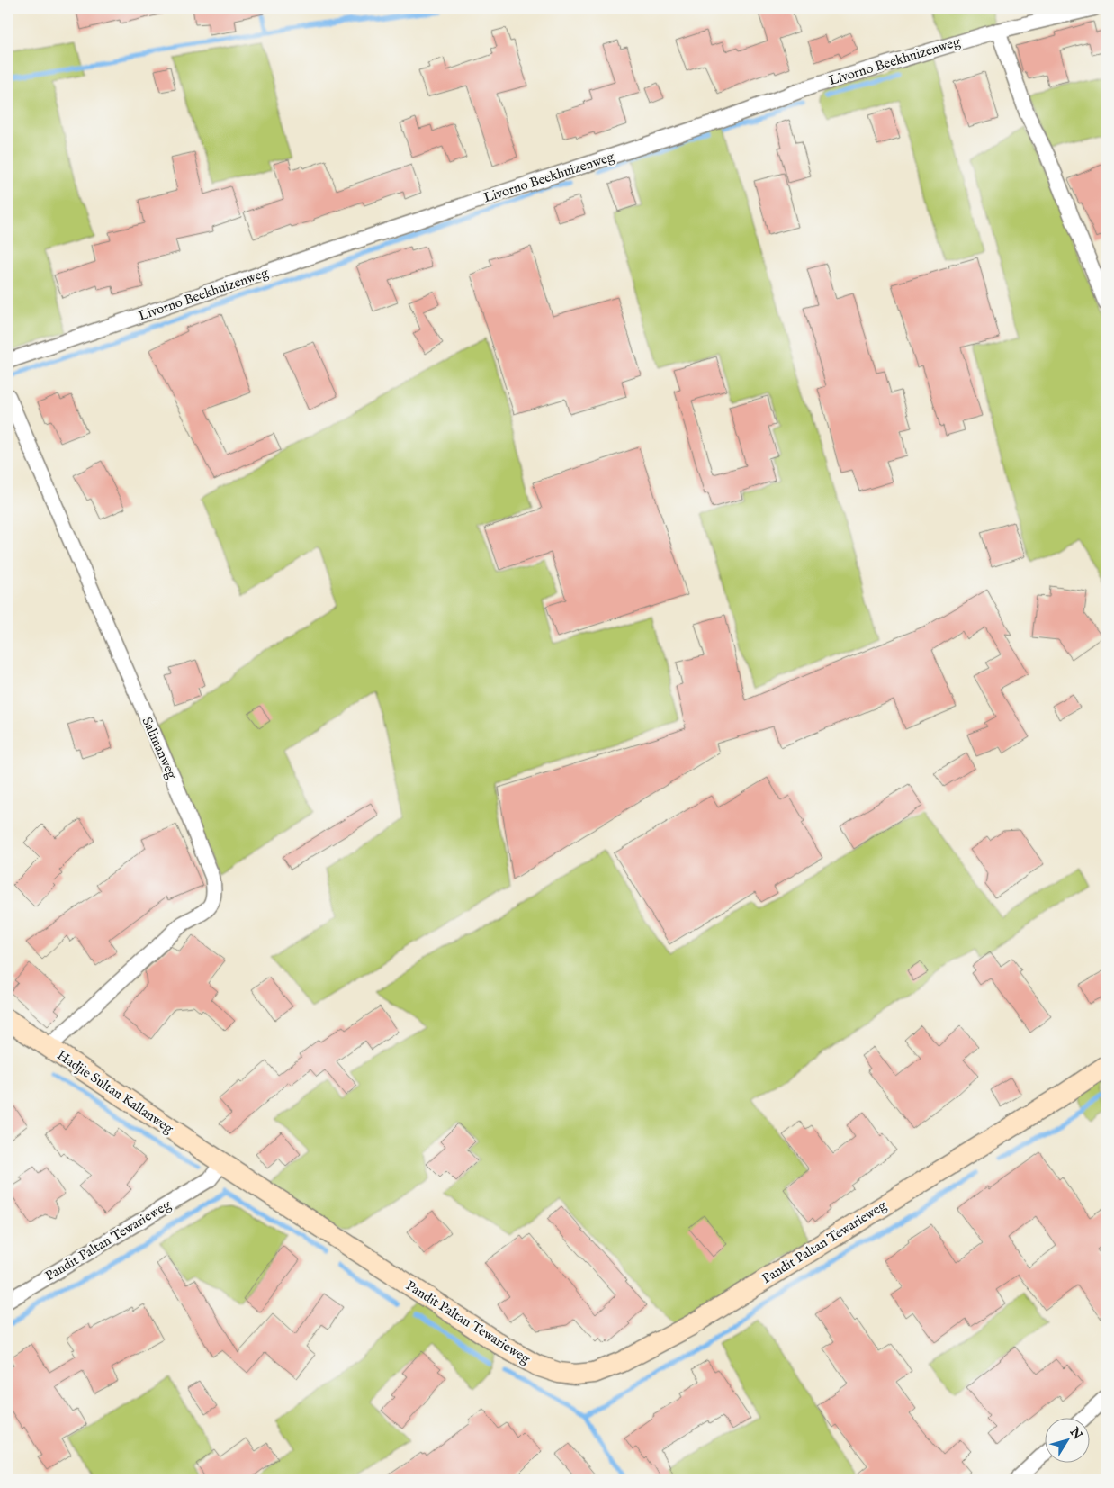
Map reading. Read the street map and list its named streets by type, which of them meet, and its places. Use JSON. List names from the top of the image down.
{
  "streets": {
    "street": [
      "Livorno Beekhuizenweg",
      "Salimanweg",
      "Hadjie Sultan Kallanweg",
      "Pandit Paltan Tewarieweg"
    ]
  },
  "crossings": [
    ["Salimanweg", "Hadjie Sultan Kallanweg"],
    ["Hadjie Sultan Kallanweg", "Pandit Paltan Tewarieweg"]
  ],
  "north": "top right"
}
